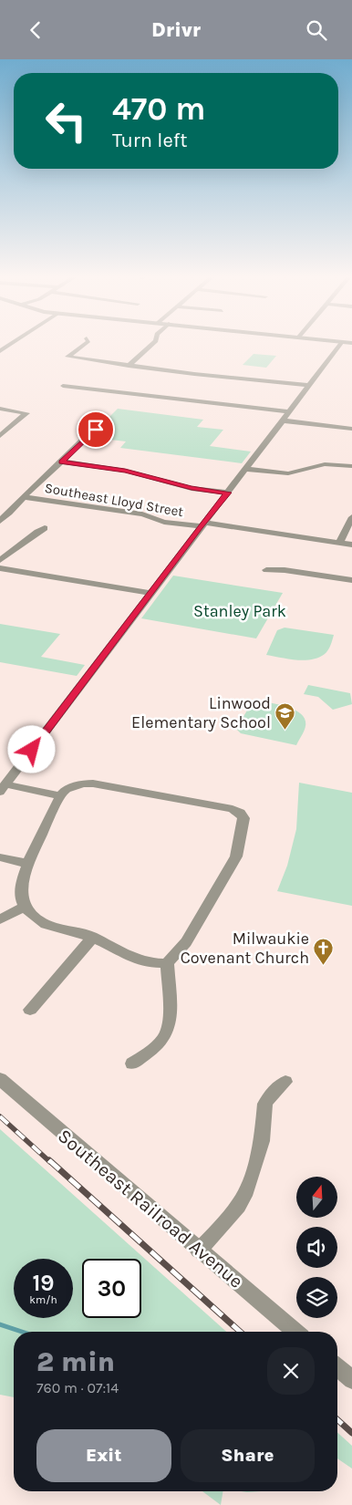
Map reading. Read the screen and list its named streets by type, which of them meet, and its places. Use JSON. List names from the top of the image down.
{
  "streets": {
    "street": ["Southeast Lloyd Street", "Southeast Railroad Avenue"]
  },
  "parks": ["Stanley Park"],
  "places": {
    "school or university": ["Linwood Elementary School"],
    "church": ["Milwaukie Covenant Church"]
  },
  "north": "top",
  "page": {
    "header": "Drivr",
    "turn": ["470 m", "Turn left"],
    "speed": "19 km/h",
    "limit": "30",
    "heading": ["2 min", "760 m · 07:14"],
    "buttons": ["Exit", "Share"]
  }
}
